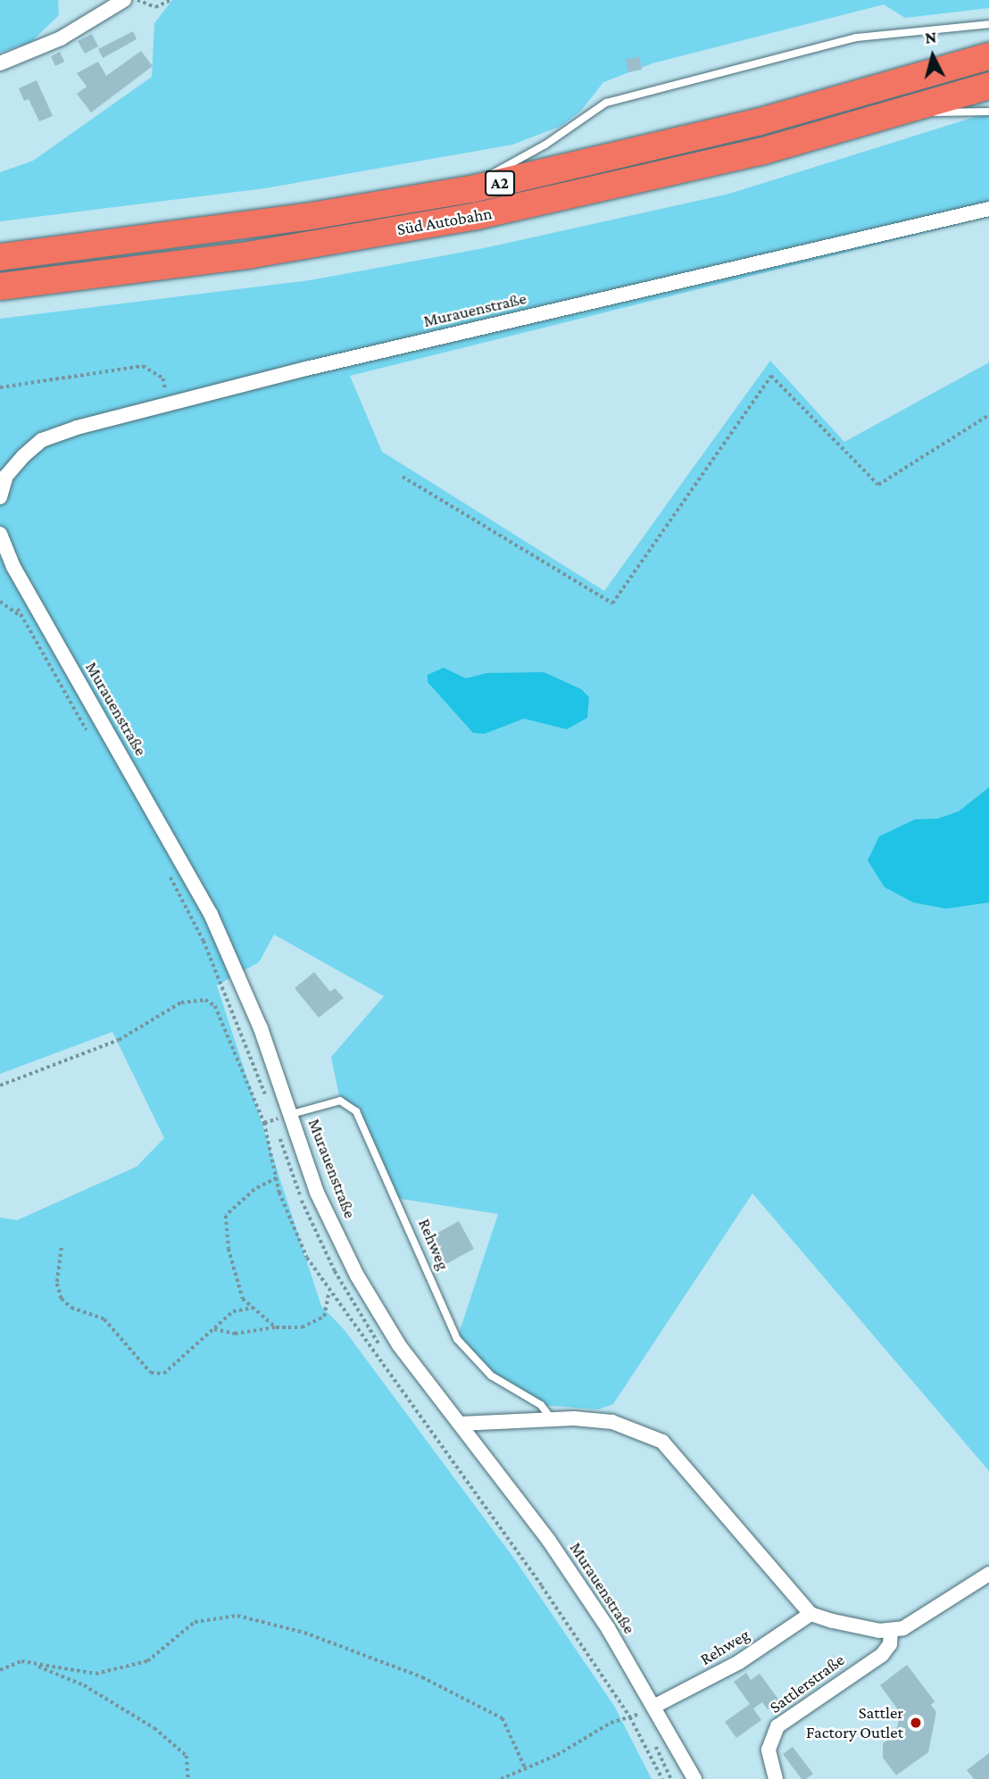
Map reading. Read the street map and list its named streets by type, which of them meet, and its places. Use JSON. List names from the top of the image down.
{
  "streets": {
    "highway": ["A2", "Süd Autobahn"],
    "street": ["Murauenstraße", "Rehweg", "Sattlerstraße"]
  },
  "crossings": [
    ["Murauenstraße", "Rehweg"]
  ],
  "places": ["Sattler Factory Outlet"],
  "north": "top"
}
